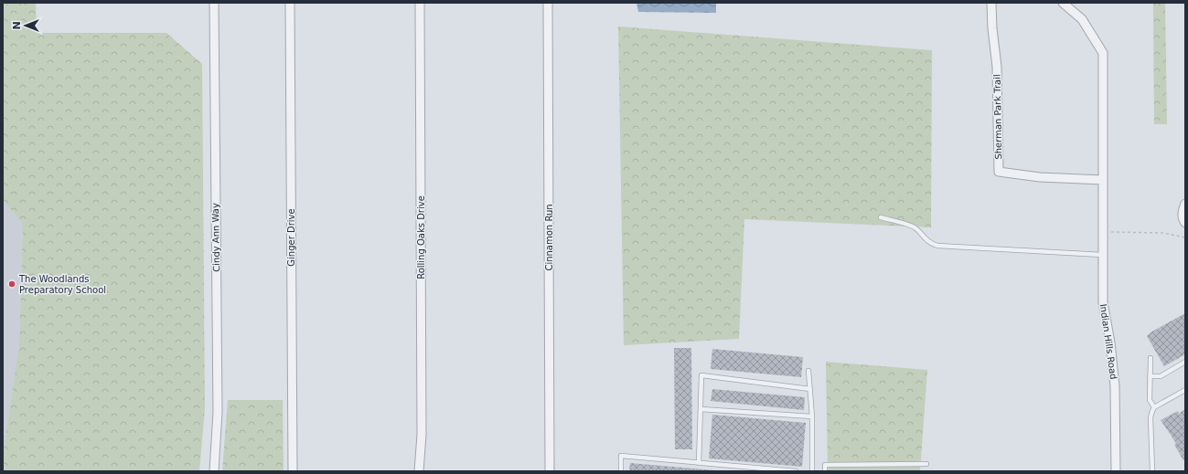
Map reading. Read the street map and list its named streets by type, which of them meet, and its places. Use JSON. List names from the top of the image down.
{
  "streets": {
    "street": [
      "Sherman Park Trail",
      "Cindy Ann Way",
      "Ginger Drive",
      "Rolling Oaks Drive",
      "Cinnamon Run",
      "Indian Hills Road"
    ]
  },
  "crossings": [
    ["Sherman Park Trail", "Indian Hills Road"]
  ],
  "places": ["The Woodlands Preparatory School"],
  "north": "left"
}
